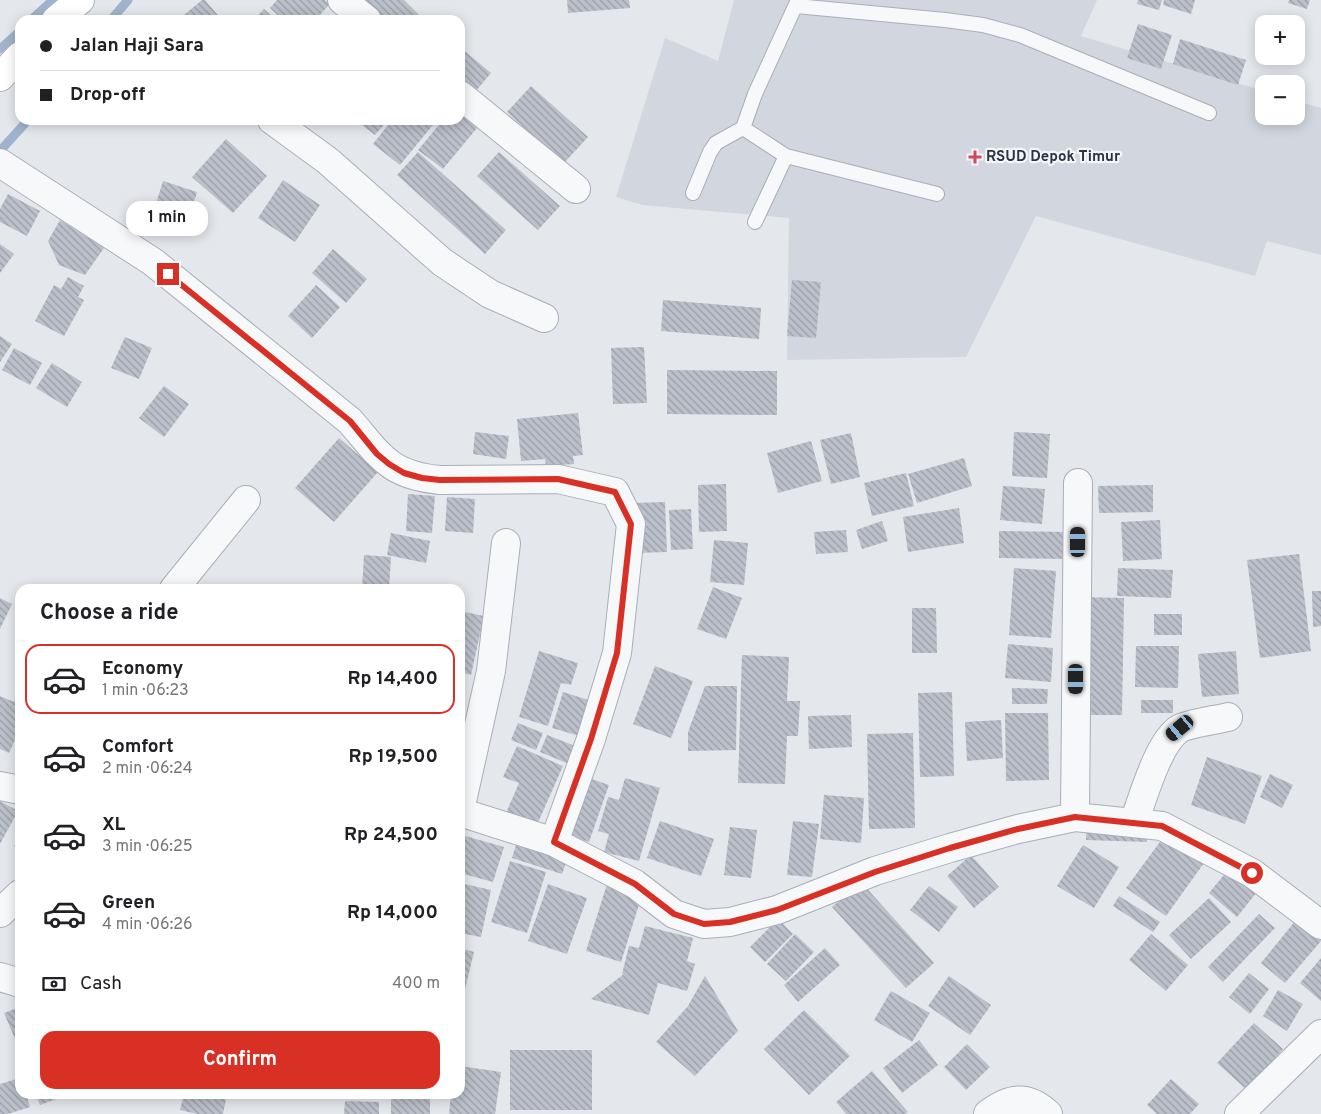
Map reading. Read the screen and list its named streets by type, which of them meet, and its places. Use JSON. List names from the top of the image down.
{
  "places": {
    "health": ["RSUD Depok Timur"]
  },
  "page": {
    "map_buttons": ["+", "−"],
    "banner": ["Jalan Haji Sara", "Drop-off"],
    "bubble": "1 min",
    "heading": "Choose a ride",
    "list": [
      {
        "name": "Economy",
        "note": "1 min · 06:23",
        "value": "Rp 14,400"
      },
      {
        "name": "Comfort",
        "note": "2 min · 06:24",
        "value": "Rp 19,500"
      },
      {
        "name": "XL",
        "note": "3 min · 06:25",
        "value": "Rp 24,500"
      },
      {
        "name": "Green",
        "note": "4 min · 06:26",
        "value": "Rp 14,000"
      }
    ],
    "pay": ["Cash", "400 m"],
    "buttons": "Confirm"
  }
}
